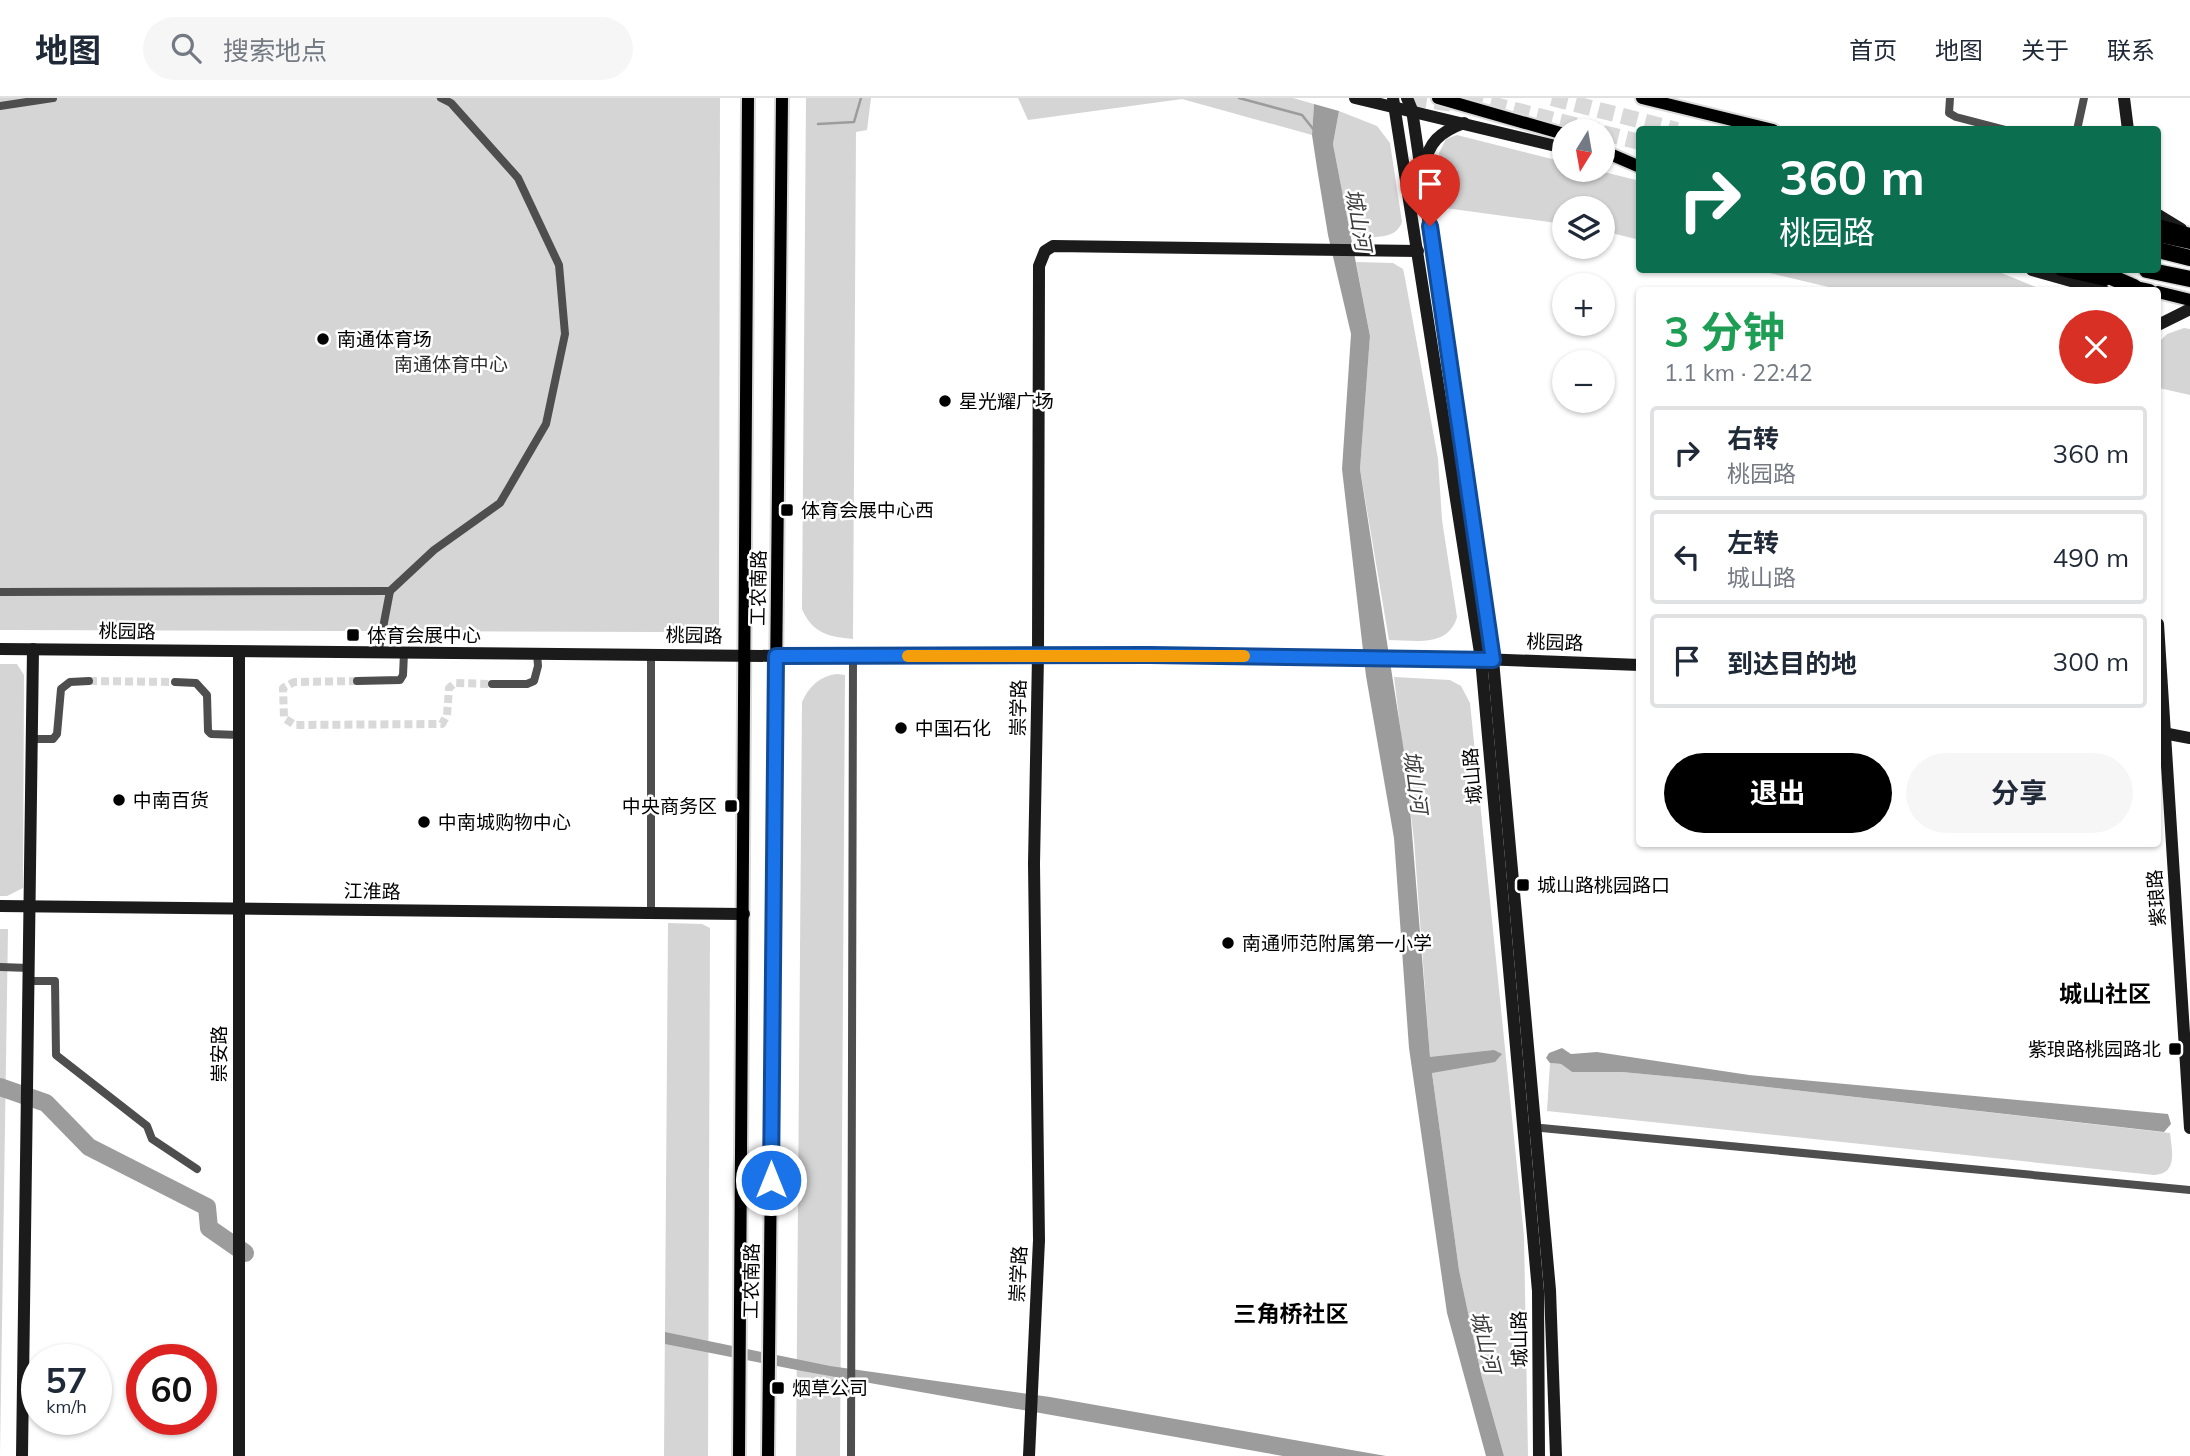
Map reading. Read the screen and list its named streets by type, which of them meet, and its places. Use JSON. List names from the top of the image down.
{
  "streets": {
    "main road": ["工农南路"],
    "street": [
      "桃园路",
      "崇学路",
      "城山路",
      "江淮路",
      "紫琅路",
      "崇安路"
    ]
  },
  "crossings": [
    ["工农南路", "桃园路"],
    ["工农南路", "江淮路"],
    ["桃园路", "崇学路"],
    ["桃园路", "城山路"],
    ["桃园路", "崇安路"],
    ["崇学路", "城山路"],
    ["江淮路", "崇安路"]
  ],
  "districts": ["城山社区", "三角桥社区"],
  "water": ["城山河"],
  "parks": ["南通体育中心"],
  "places": {
    "other": [
      "南通体育场",
      "星光耀广场",
      "中国石化",
      "中南百货",
      "中南城购物中心",
      "南通师范附属第一小学"
    ],
    "transit": [
      "体育会展中心西",
      "体育会展中心",
      "中央商务区",
      "城山路桃园路口",
      "紫琅路桃园路北",
      "烟草公司"
    ]
  },
  "north": "bottom",
  "page": {
    "header": "地图",
    "search": "搜索地点",
    "nav": [
      "首页",
      "地图",
      "关于",
      "联系"
    ],
    "map_buttons": ["+", "−"],
    "turn": ["360 m", "桃园路"],
    "heading": ["3 分钟", "1.1 km · 22:42"],
    "list": [
      {
        "name": "右转",
        "note": "桃园路",
        "value": "360 m"
      },
      {
        "name": "左转",
        "note": "城山路",
        "value": "490 m"
      },
      {
        "name": "到达目的地",
        "value": "300 m"
      }
    ],
    "buttons": ["退出", "分享"],
    "speed": "57 km/h",
    "limit": "60"
  }
}
